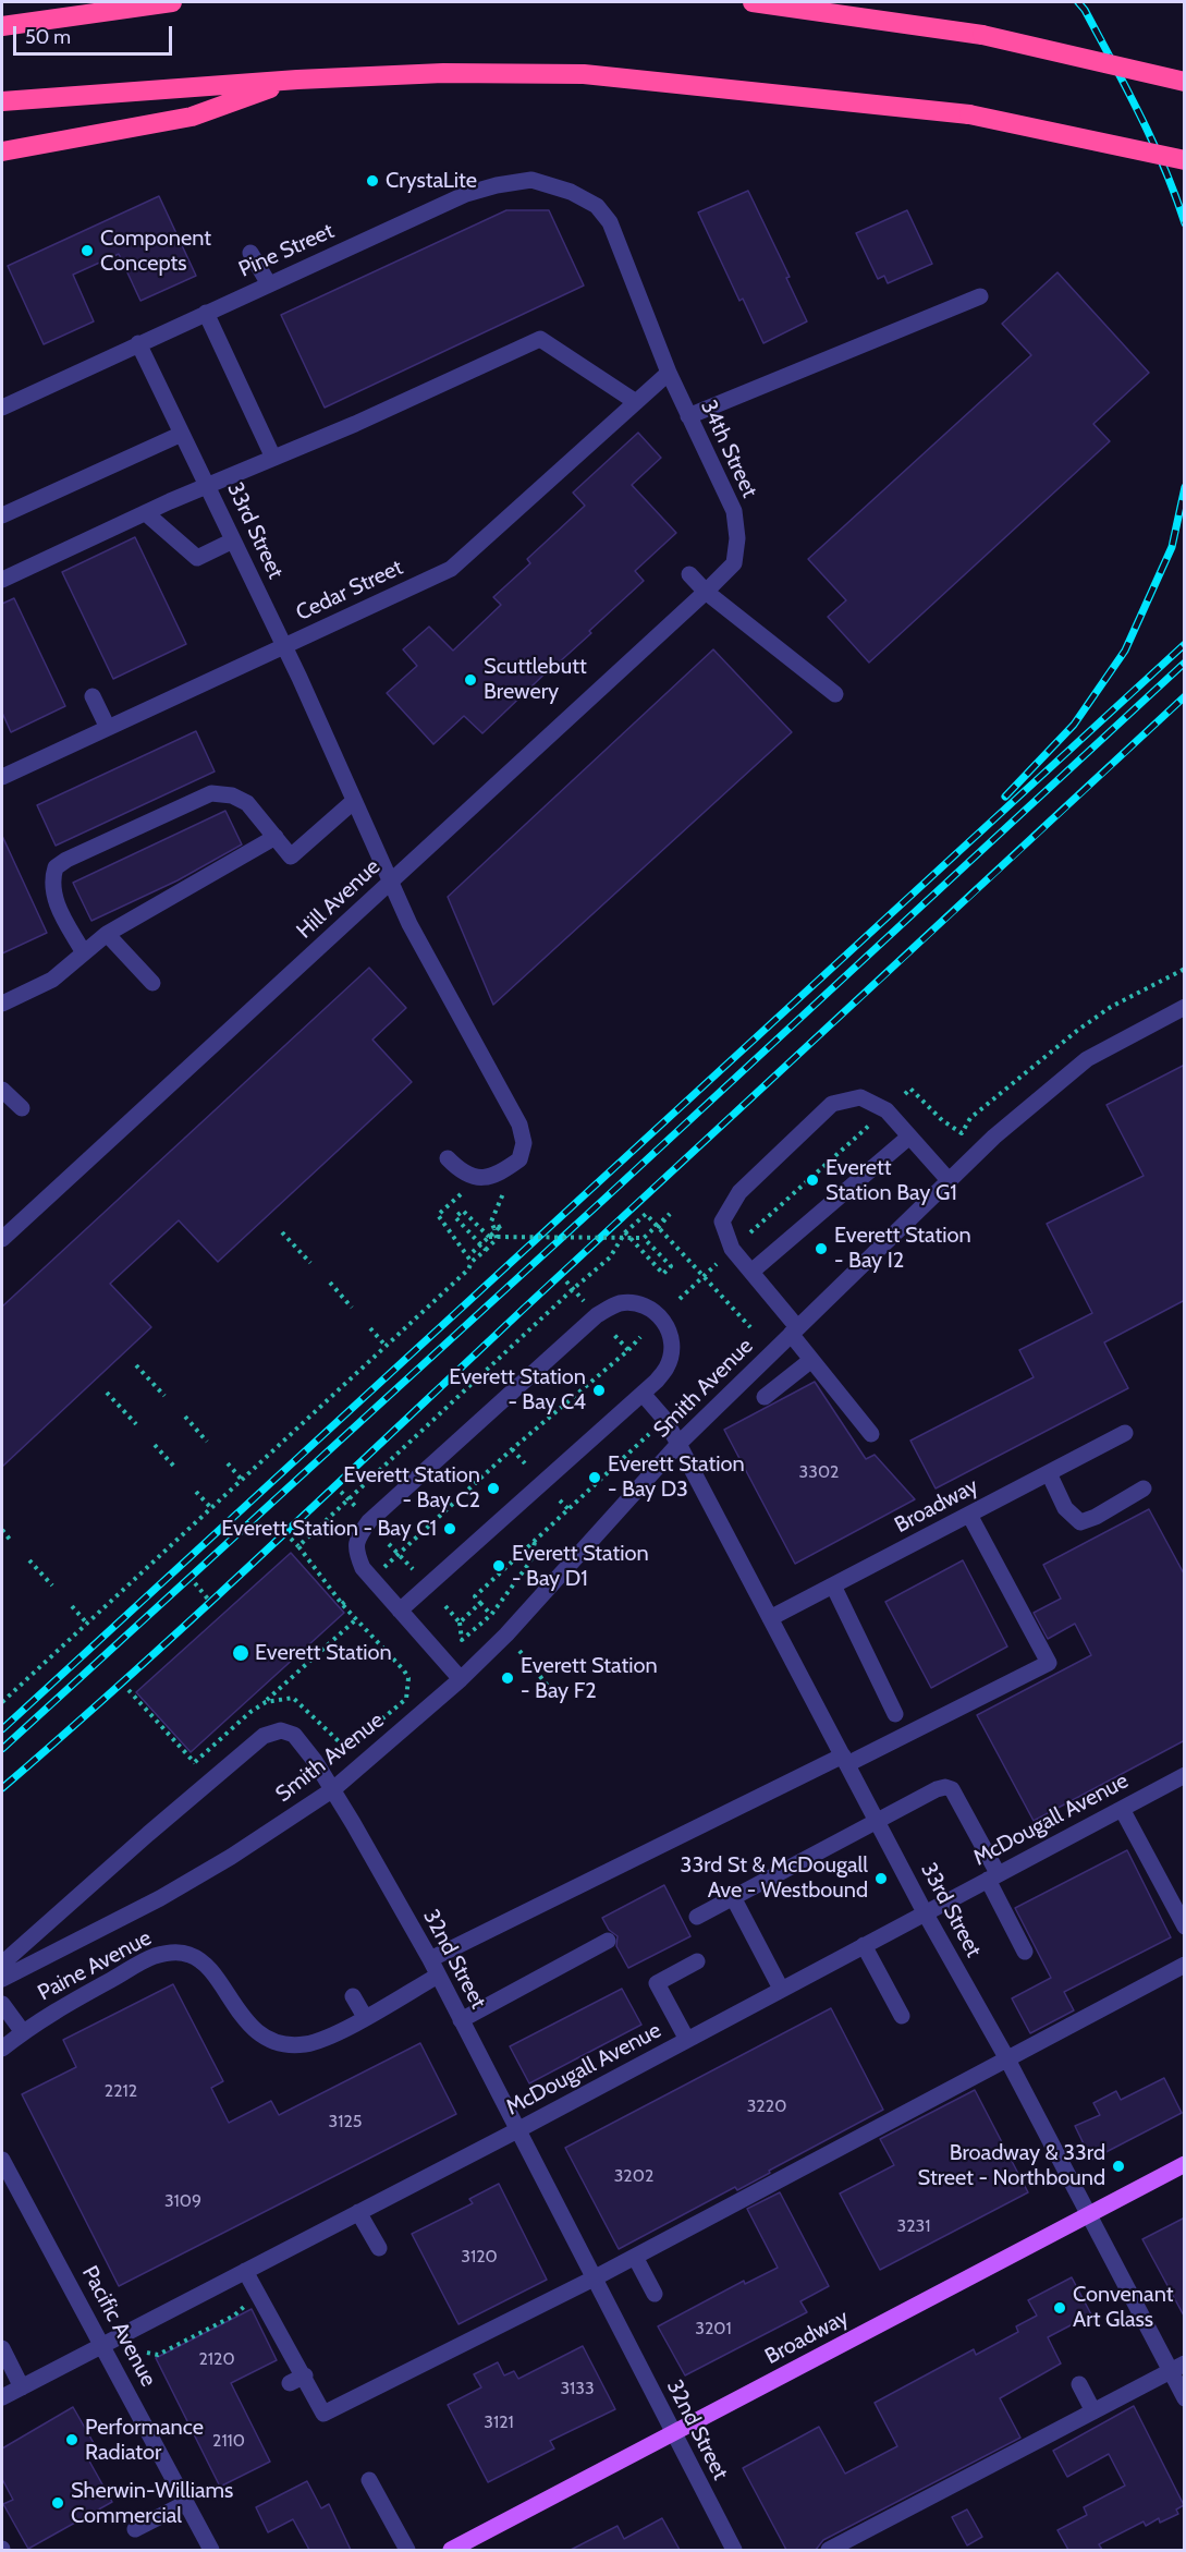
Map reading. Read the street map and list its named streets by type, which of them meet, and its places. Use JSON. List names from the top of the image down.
{
  "streets": {
    "main road": ["Broadway"],
    "street": [
      "Pine Street",
      "34th Street",
      "33rd Street",
      "Cedar Street",
      "Hill Avenue",
      "Smith Avenue",
      "McDougall Avenue",
      "32nd Street",
      "Paine Avenue",
      "Pacific Avenue"
    ]
  },
  "crossings": [
    ["Pine Street", "34th Street"],
    ["Pine Street", "33rd Street"],
    ["34th Street", "Cedar Street"],
    ["34th Street", "Hill Avenue"],
    ["33rd Street", "Cedar Street"],
    ["33rd Street", "Hill Avenue"],
    ["33rd Street", "Smith Avenue"],
    ["33rd Street", "Broadway"],
    ["33rd Street", "McDougall Avenue"],
    ["Smith Avenue", "32nd Street"],
    ["Broadway", "32nd Street"],
    ["McDougall Avenue", "32nd Street"],
    ["McDougall Avenue", "Pacific Avenue"],
    ["32nd Street", "Paine Avenue"]
  ],
  "places": [
    "CrystaLite",
    "Component Concepts",
    "Scuttlebutt Brewery",
    "Everett Station Bay G1",
    "Everett Station - Bay I2",
    "Everett Station - Bay C4",
    "Everett Station - Bay D3",
    "Everett Station - Bay C2",
    "Everett Station - Bay C1",
    "Everett Station - Bay D1",
    "Everett Station",
    "Everett Station - Bay F2",
    "33rd St & McDougall Ave - Westbound",
    "Broadway & 33rd Street - Northbound",
    "Convenant Art Glass",
    "Performance Radiator",
    "Sherwin-Williams Commercial"
  ],
  "house_numbers": [
    "3302",
    "2212",
    "3220",
    "3125",
    "3202",
    "3109",
    "3231",
    "3120",
    "3201",
    "2120",
    "3133",
    "3121",
    "2110"
  ],
  "scale_bar": "50 m"
}
